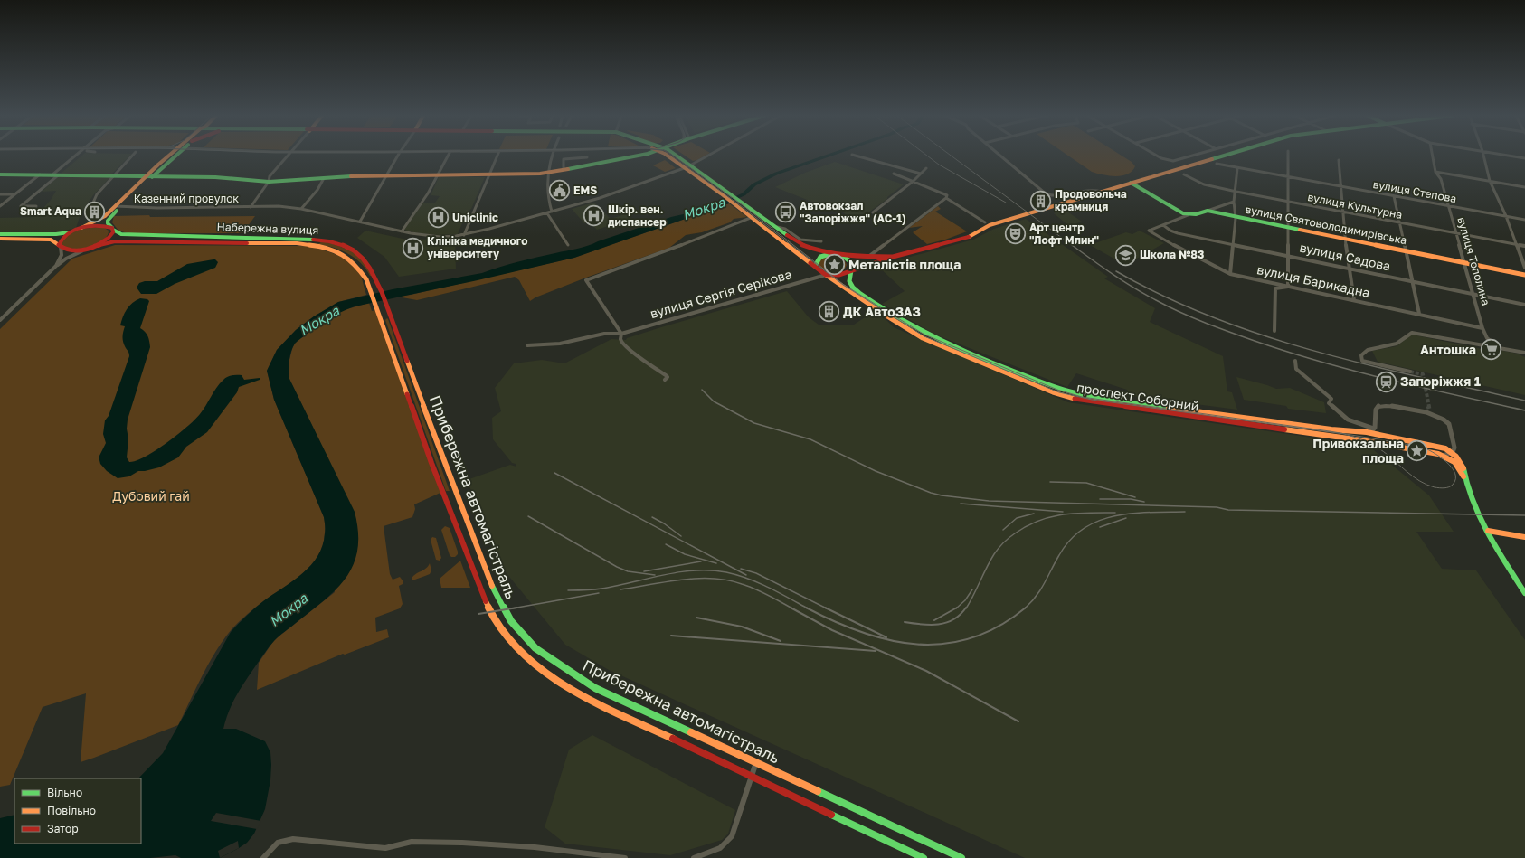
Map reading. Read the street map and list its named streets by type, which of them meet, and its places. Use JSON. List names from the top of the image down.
{
  "streets": {
    "main road": [
      "вулиця Святоволодимирівська",
      "Набережна вулиця",
      "проспект Соборний",
      "Прибережна автомагістраль"
    ],
    "street": [
      "вулиця Степова",
      "Казенний провулок",
      "вулиця Культурна",
      "вулиця Садова",
      "вулиця Тополина",
      "вулиця Барикадна",
      "вулиця Сергія Серікова"
    ]
  },
  "crossings": [
    ["вулиця Степова", "вулиця Тополина"],
    ["вулиця Культурна", "вулиця Тополина"],
    ["вулиця Святоволодимирівська", "вулиця Тополина"],
    ["Набережна вулиця", "Прибережна автомагістраль"],
    ["вулиця Садова", "вулиця Тополина"],
    ["вулиця Садова", "вулиця Барикадна"],
    ["вулиця Тополина", "вулиця Барикадна"],
    ["вулиця Сергія Серікова", "проспект Соборний"]
  ],
  "water": ["Мокра"],
  "parks": ["Дубовий гай"],
  "places": {
    "public building": ["EMS"],
    "building": ["Продовольча крамниця", "Smart Aqua", "ДК АвтоЗАЗ"],
    "bus stop": ["Автовокзал \"Запоріжжя\" (АС-1)"],
    "hospital": ["Шкір. вен. диспансер", "Uniclinic", "Клініка медичного університету"],
    "theatre": ["Арт центр \"Лофт Млин\""],
    "school or university": ["Школа №83"],
    "place": ["Металістів площа", "Привокзальна площа"],
    "supermarket": ["Антошка"],
    "station": ["Запоріжжя 1"]
  },
  "legend": ["Вільно", "Повільно", "Затор"]
}
